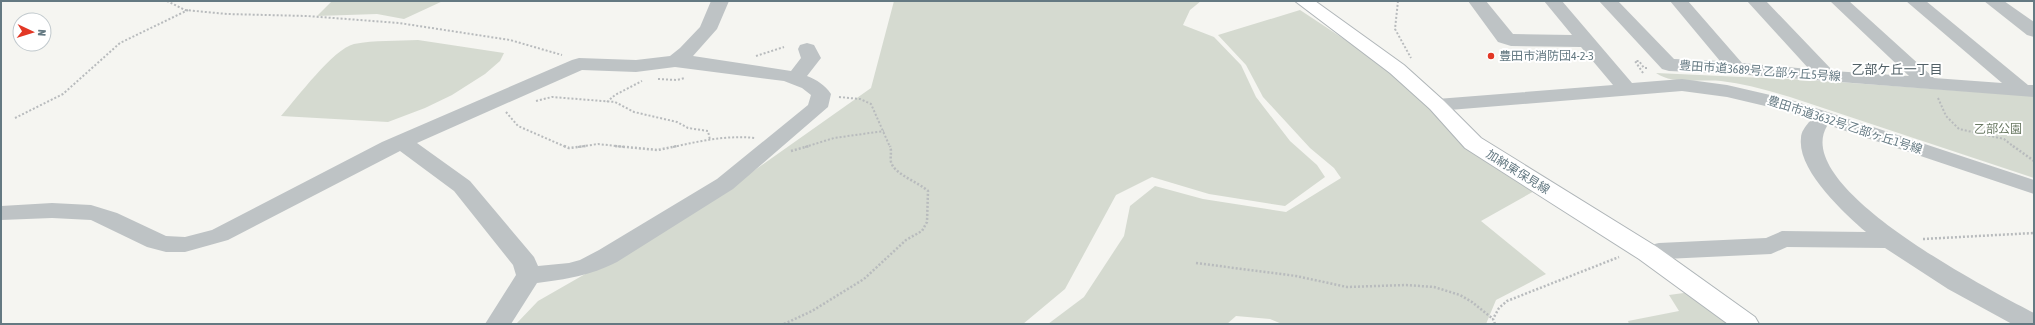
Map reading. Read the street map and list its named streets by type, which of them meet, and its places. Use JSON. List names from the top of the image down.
{
  "streets": {
    "main road": ["加納東保見線"],
    "street": ["豊田市道3689号 乙部ヶ丘5号線", "豊田市道3632号 乙部ヶ丘1号線"]
  },
  "crossings": [
    ["豊田市道3632号 乙部ヶ丘1号線", "加納東保見線"]
  ],
  "districts": ["乙部ケ丘一丁目"],
  "parks": ["乙部公園"],
  "places": ["豊田市消防団4-2-3"],
  "north": "right"
}
